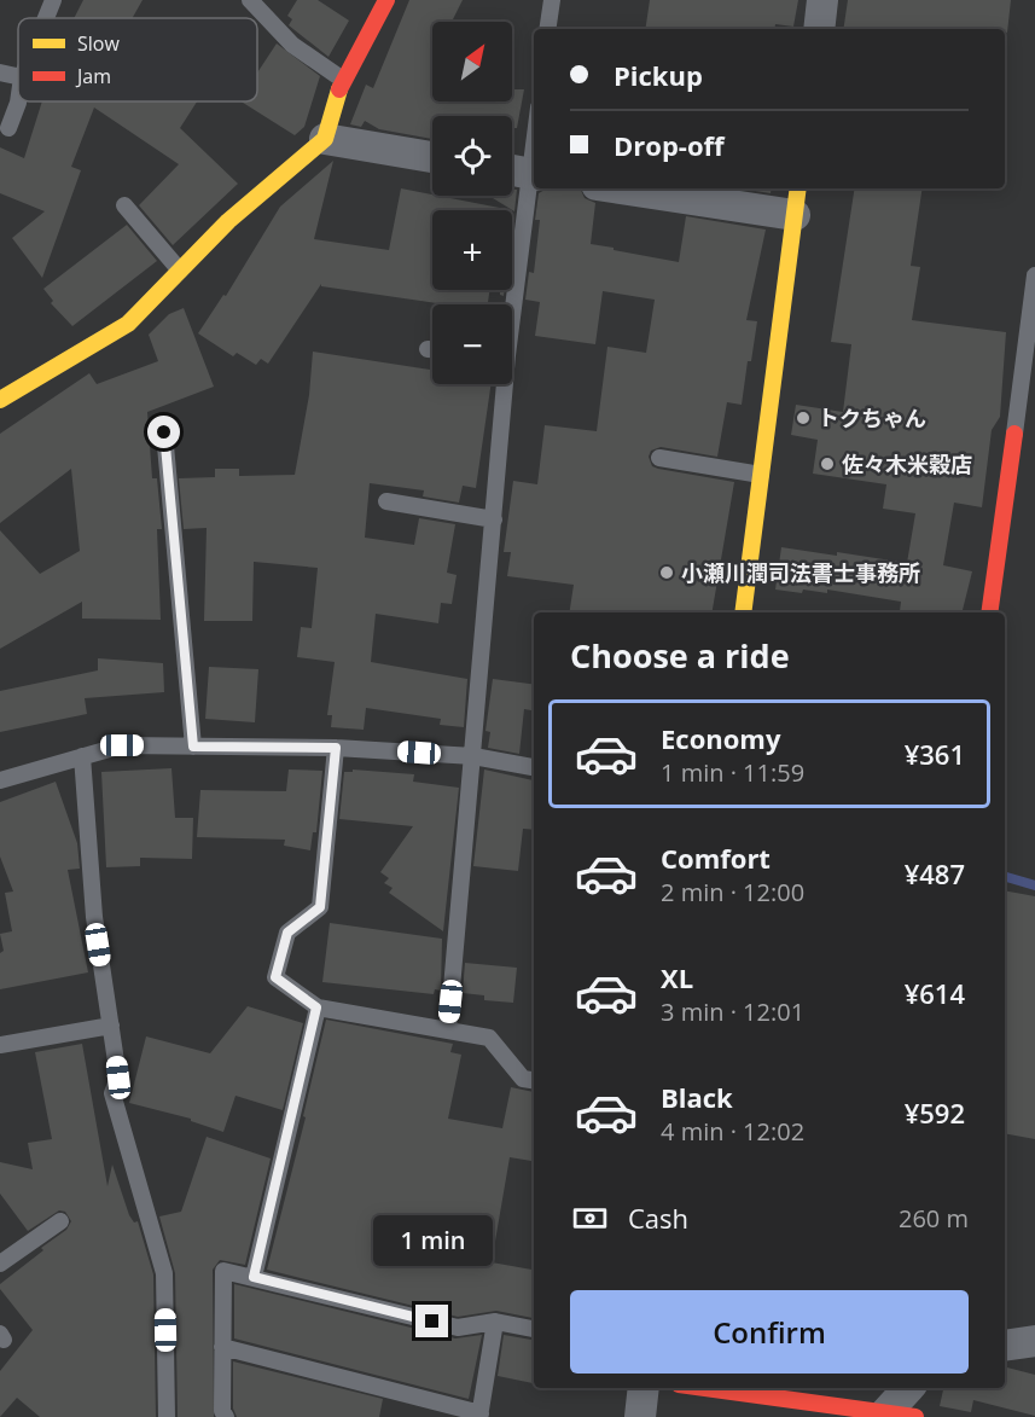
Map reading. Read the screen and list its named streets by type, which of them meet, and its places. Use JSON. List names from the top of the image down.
{
  "places": ["トクちゃん", "佐々木米穀店", "小瀬川潤司法書士事務所"],
  "legend": ["Slow", "Jam"],
  "north": "top right",
  "page": {
    "map_buttons": ["+", "−"],
    "banner": ["Pickup", "Drop-off"],
    "heading": "Choose a ride",
    "list": [
      {
        "name": "Economy",
        "note": "1 min · 11:59",
        "value": "¥361"
      },
      {
        "name": "Comfort",
        "note": "2 min · 12:00",
        "value": "¥487"
      },
      {
        "name": "XL",
        "note": "3 min · 12:01",
        "value": "¥614"
      },
      {
        "name": "Black",
        "note": "4 min · 12:02",
        "value": "¥592"
      }
    ],
    "pay": ["Cash", "260 m"],
    "bubble": "1 min",
    "buttons": "Confirm"
  }
}
